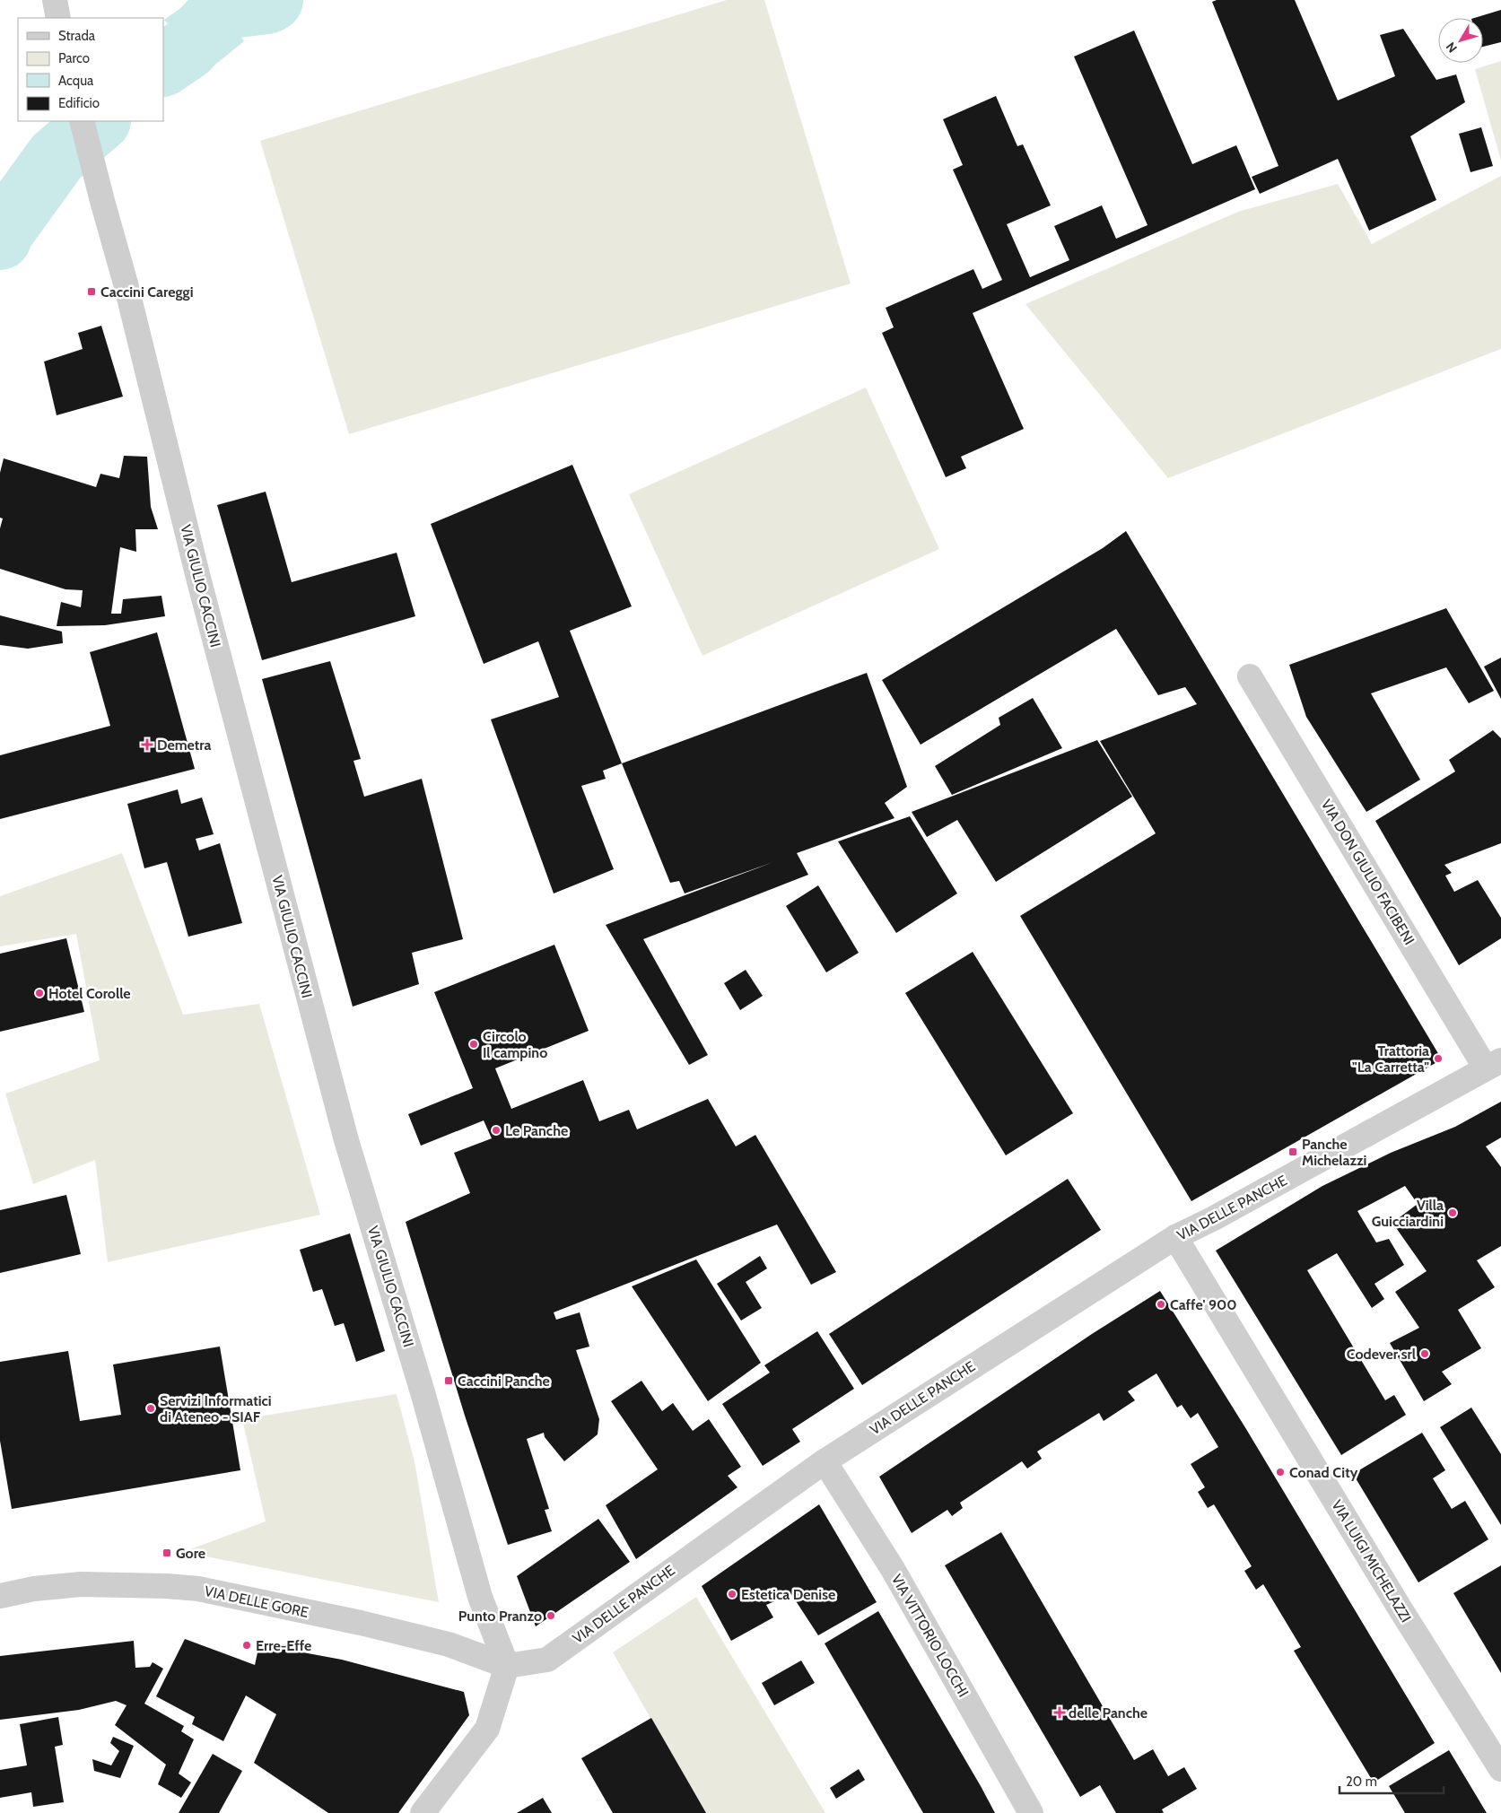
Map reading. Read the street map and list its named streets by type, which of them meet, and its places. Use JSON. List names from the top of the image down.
{
  "streets": {
    "street": [
      "VIA GIULIO CACCINI",
      "VIA DON GIULIO FACIBENI",
      "VIA DELLE PANCHE",
      "VIA LUIGI MICHELAZZI",
      "VIA DELLE GORE",
      "VIA VITTORIO LOCCHI"
    ]
  },
  "crossings": [
    ["VIA GIULIO CACCINI", "VIA DELLE PANCHE"],
    ["VIA GIULIO CACCINI", "VIA DELLE GORE"],
    ["VIA DON GIULIO FACIBENI", "VIA DELLE PANCHE"],
    ["VIA DELLE PANCHE", "VIA LUIGI MICHELAZZI"],
    ["VIA DELLE PANCHE", "VIA DELLE GORE"],
    ["VIA DELLE PANCHE", "VIA VITTORIO LOCCHI"]
  ],
  "places": {
    "transit": [
      "Caccini Careggi",
      "Panche Michelazzi",
      "Caccini Panche",
      "Gore"
    ],
    "health": ["Demetra", "delle Panche"],
    "other": [
      "Hotel Corolle",
      "Circolo Il campino",
      "Trattoria \"La Carretta\"",
      "Le Panche",
      "Villa Guicciardini",
      "Caffe' 900",
      "Codever srl",
      "Servizi Informatici di Ateneo - SIAF",
      "Conad City",
      "Estetica Denise",
      "Punto Pranzo",
      "Erre-Effe"
    ]
  },
  "legend": [
    "Strada",
    "Parco",
    "Acqua",
    "Edificio"
  ],
  "scale_bar": "20 m",
  "north": "bottom left"
}
